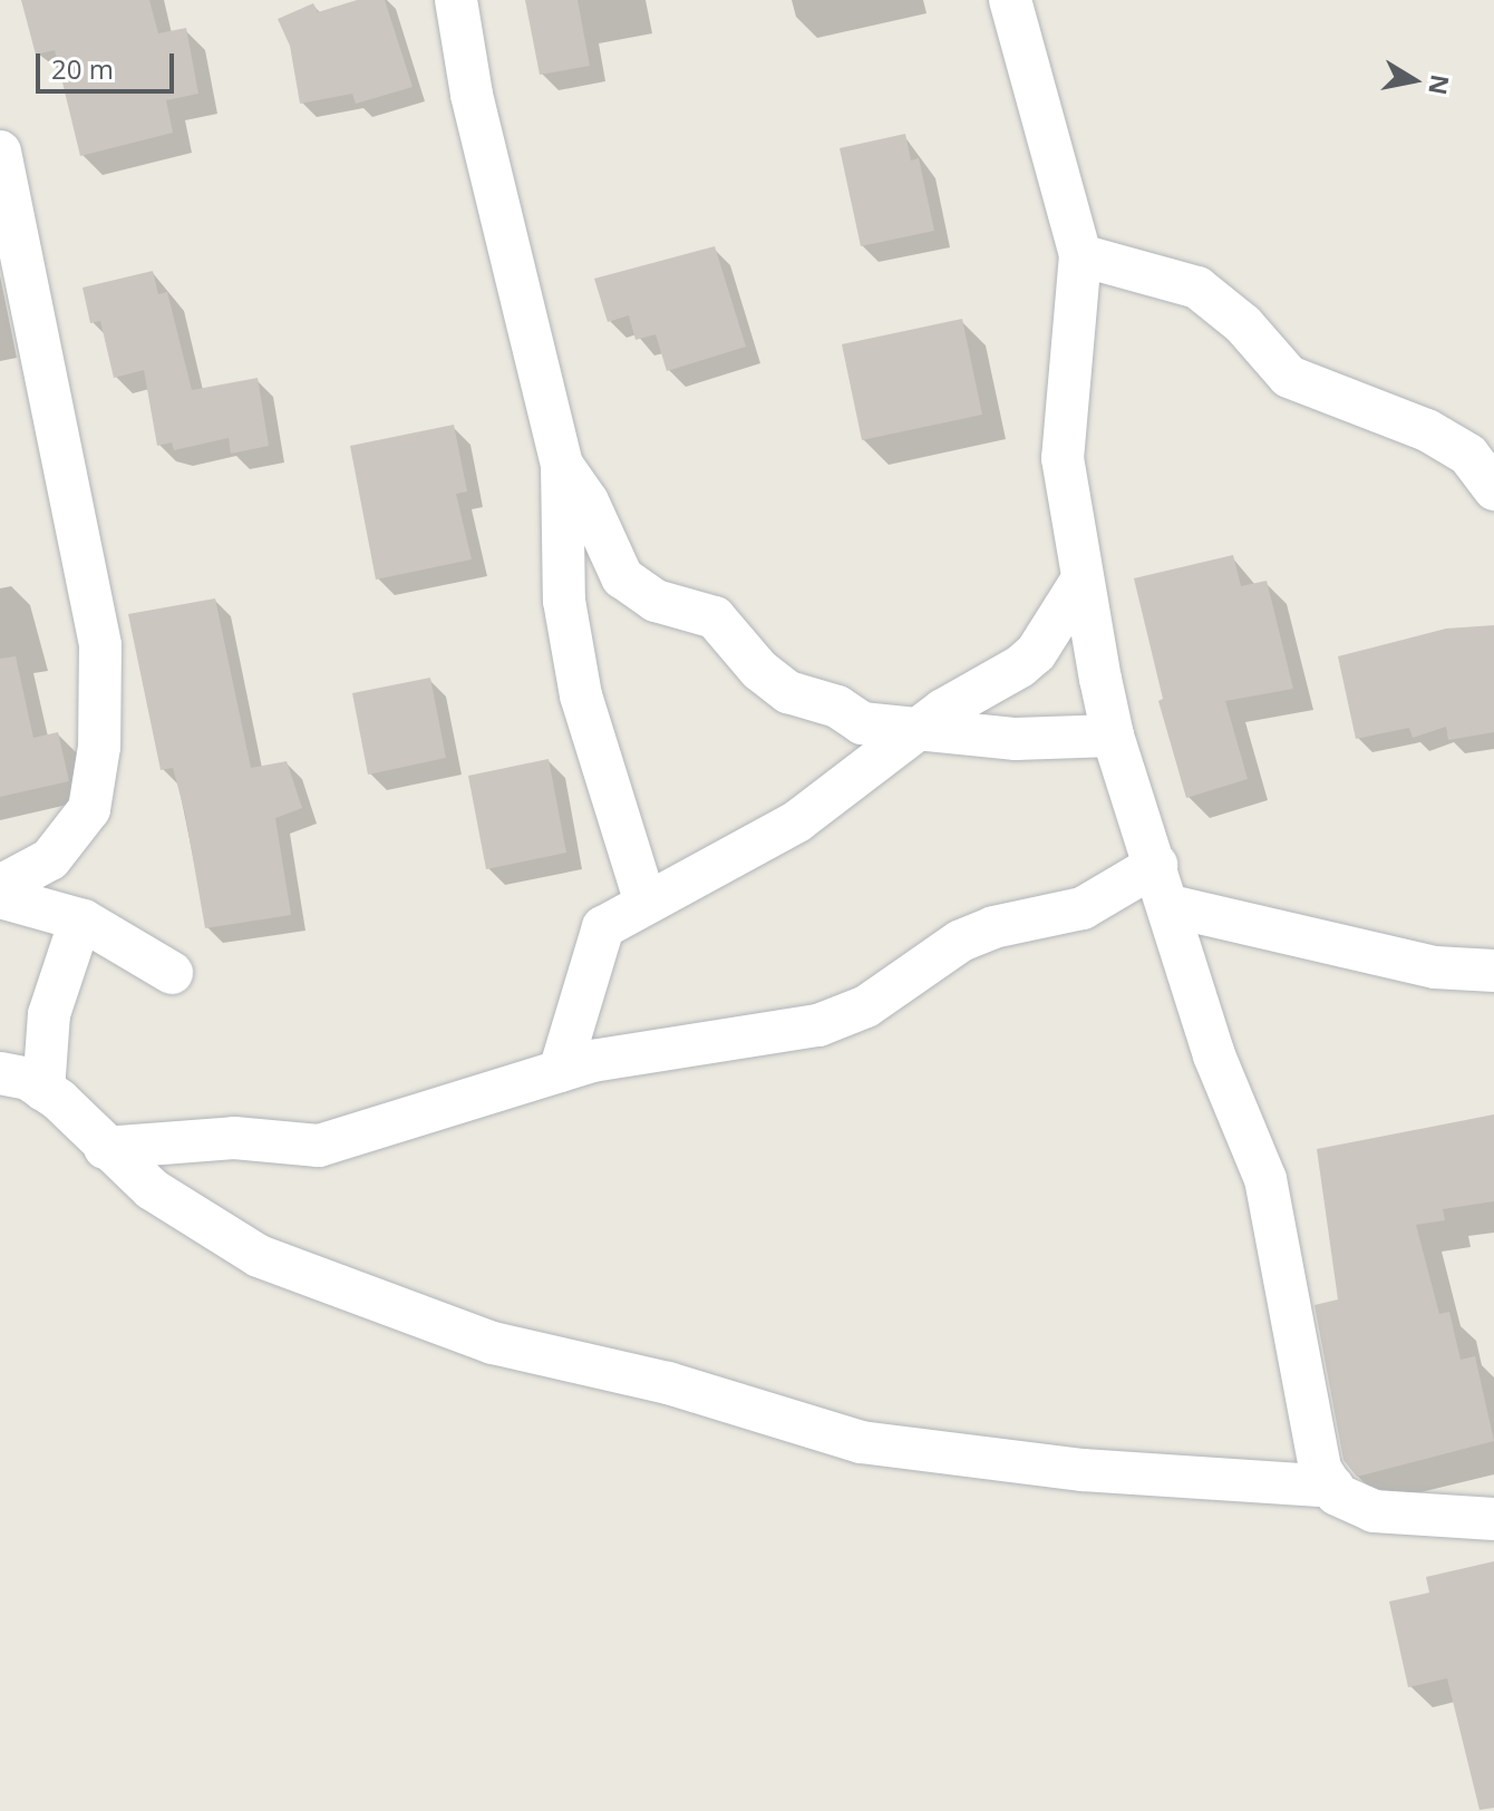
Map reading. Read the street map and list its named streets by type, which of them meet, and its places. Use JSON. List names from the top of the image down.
{
  "scale_bar": "20 m",
  "north": "right"
}
